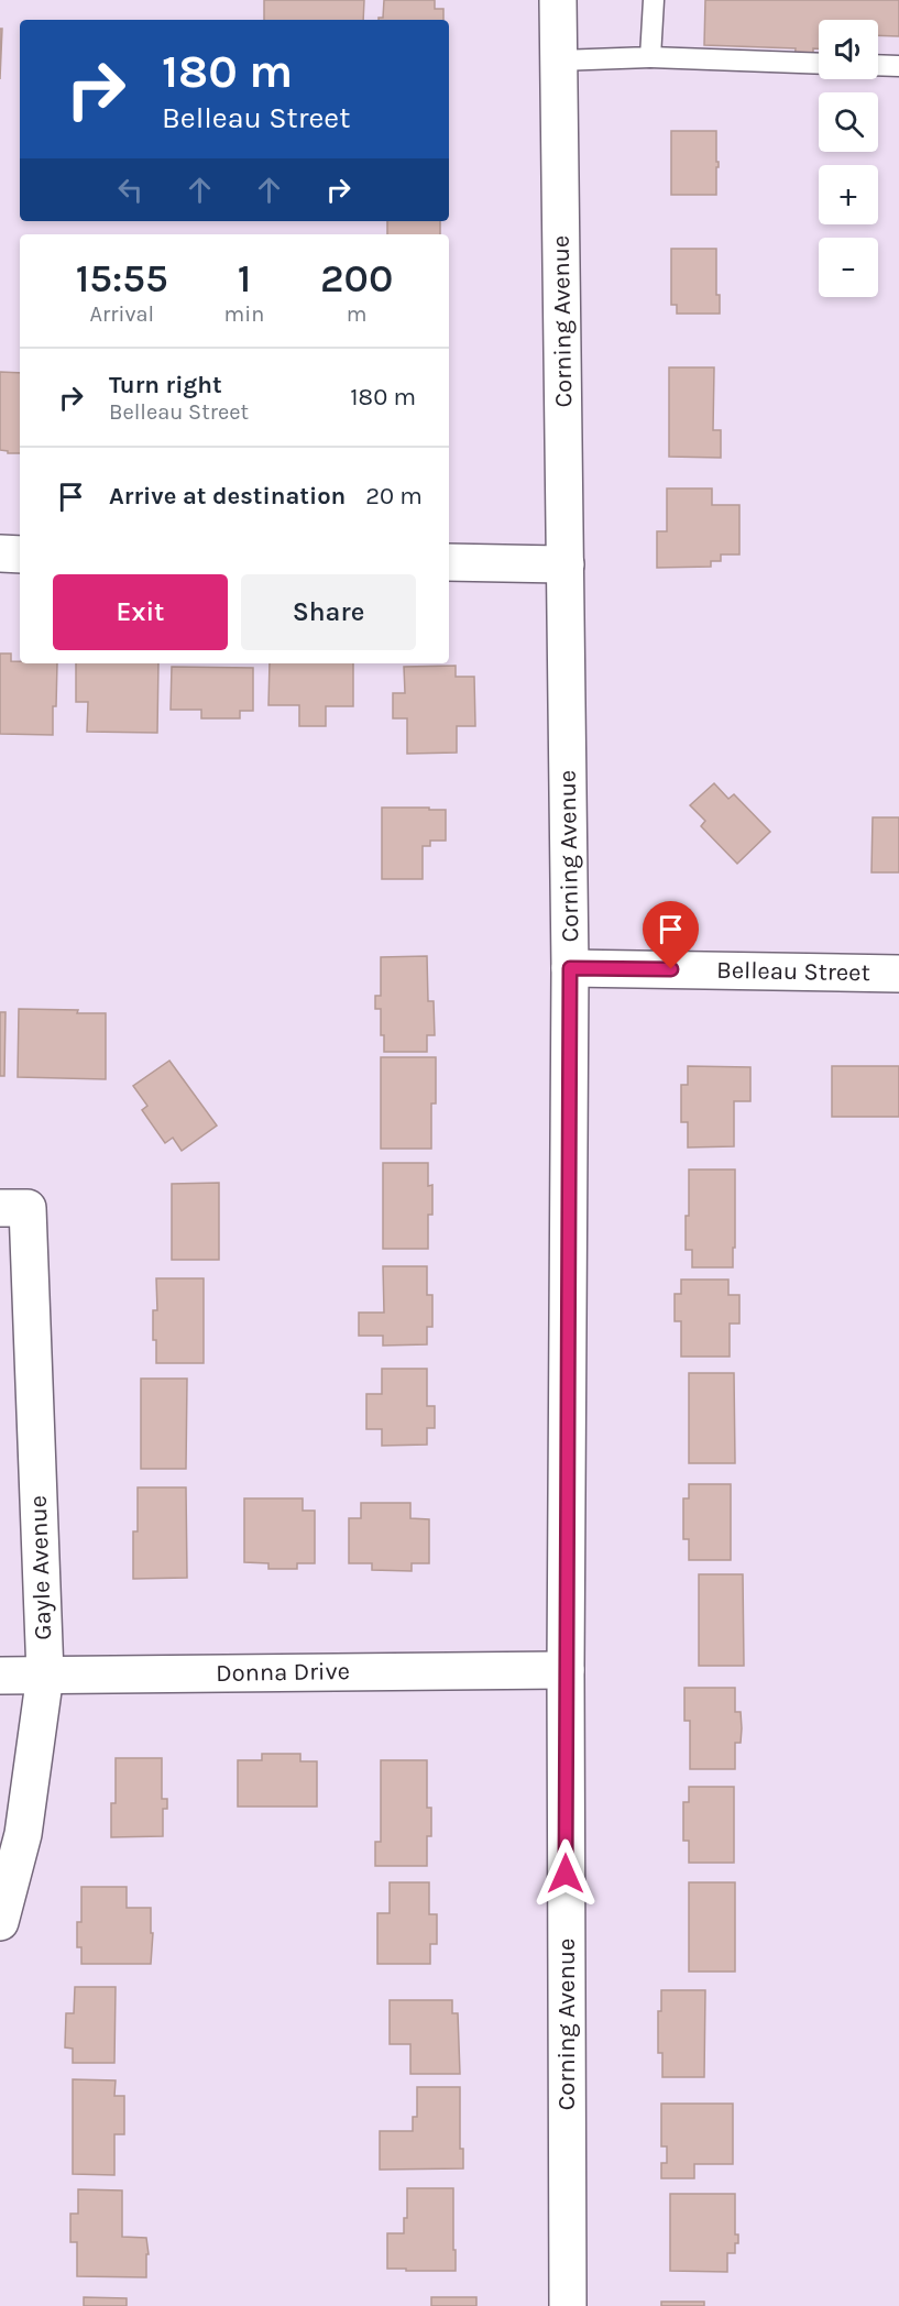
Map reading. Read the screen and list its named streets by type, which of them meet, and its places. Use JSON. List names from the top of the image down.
{
  "streets": {
    "street": [
      "Corning Avenue",
      "Belleau Street",
      "Gayle Avenue",
      "Donna Drive"
    ]
  },
  "crossings": [
    ["Corning Avenue", "Belleau Street"],
    ["Corning Avenue", "Donna Drive"],
    ["Gayle Avenue", "Donna Drive"]
  ],
  "page": {
    "map_buttons": ["+", "−"],
    "turn": ["180 m", "Belleau Street"],
    "eta": [
      "15:55",
      "Arrival",
      "1",
      "min",
      "200",
      "m"
    ],
    "list": [
      {
        "name": "Turn right",
        "note": "Belleau Street",
        "value": "180 m"
      },
      {
        "name": "Arrive at destination",
        "value": "20 m"
      }
    ],
    "buttons": ["Exit", "Share"]
  }
}
